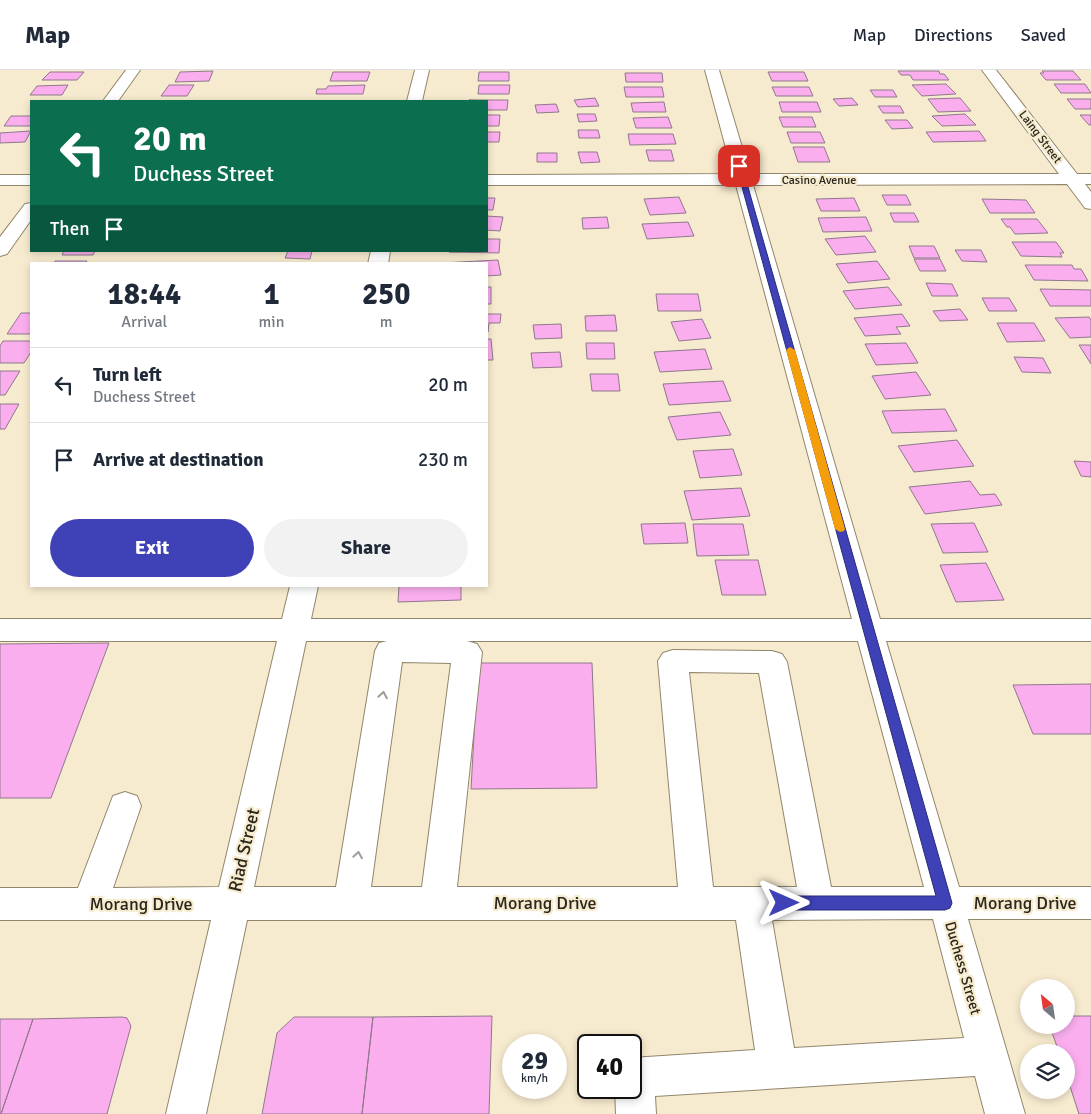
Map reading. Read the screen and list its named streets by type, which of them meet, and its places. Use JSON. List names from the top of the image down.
{
  "streets": {
    "street": [
      "Laing Street",
      "Casino Avenue",
      "Riad Street",
      "Morang Drive",
      "Duchess Street"
    ]
  },
  "crossings": [
    ["Laing Street", "Casino Avenue"],
    ["Casino Avenue", "Duchess Street"],
    ["Riad Street", "Morang Drive"],
    ["Morang Drive", "Duchess Street"]
  ],
  "north": "top left",
  "page": {
    "header": "Map",
    "nav": ["Map", "Directions", "Saved"],
    "turn": ["20 m", "Duchess Street"],
    "then": "Then",
    "eta": [
      "18:44",
      "Arrival",
      "1",
      "min",
      "250",
      "m"
    ],
    "list": [
      {
        "name": "Turn left",
        "note": "Duchess Street",
        "value": "20 m"
      },
      {
        "name": "Arrive at destination",
        "value": "230 m"
      }
    ],
    "buttons": ["Exit", "Share"],
    "speed": "29 km/h",
    "limit": "40"
  }
}
